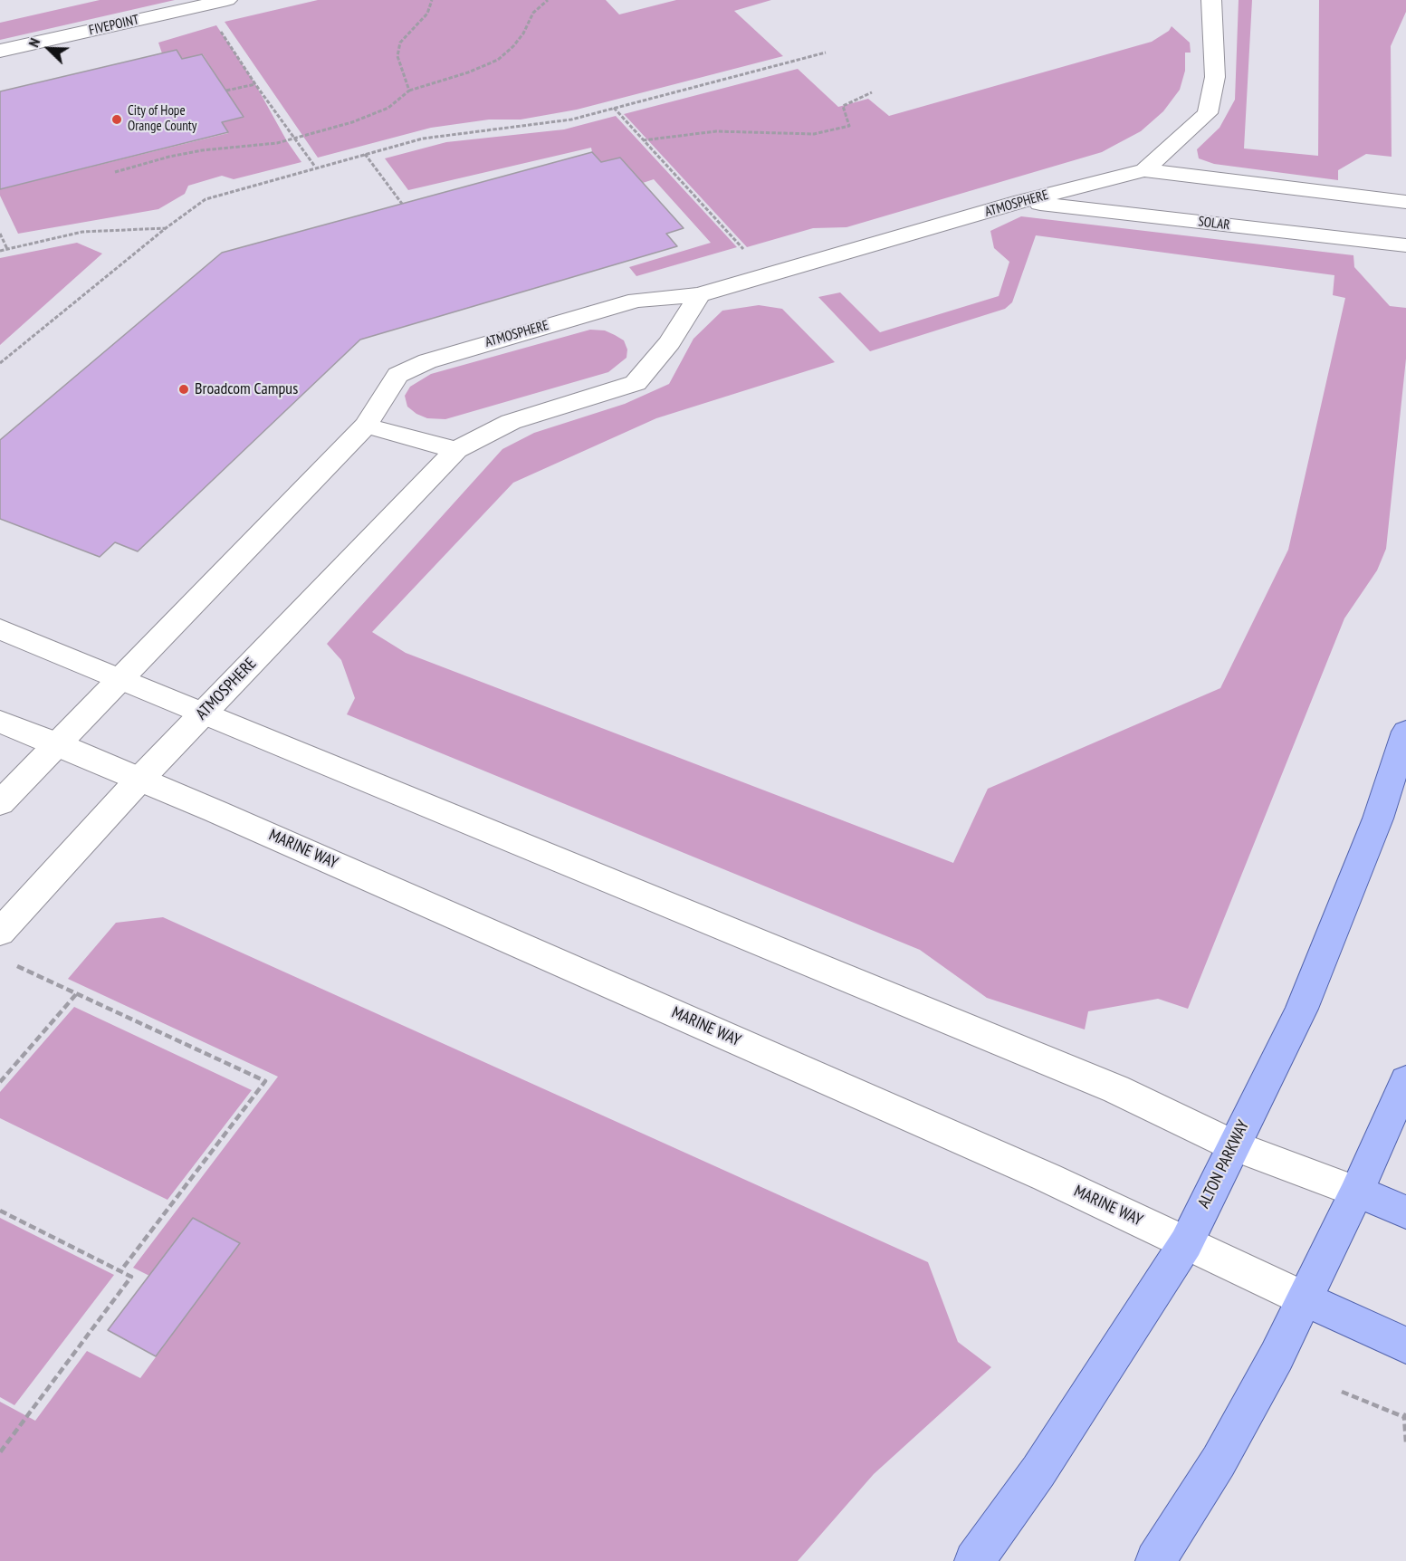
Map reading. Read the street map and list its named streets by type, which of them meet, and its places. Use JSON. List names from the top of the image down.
{
  "streets": {
    "main road": ["MARINE WAY", "ALTON PARKWAY"],
    "street": ["FIVEPOINT", "ATMOSPHERE", "SOLAR"]
  },
  "crossings": [
    ["ATMOSPHERE", "SOLAR"],
    ["ATMOSPHERE", "MARINE WAY"],
    ["MARINE WAY", "ALTON PARKWAY"]
  ],
  "places": ["City of Hope Orange County", "Broadcom Campus"],
  "north": "top left"
}
